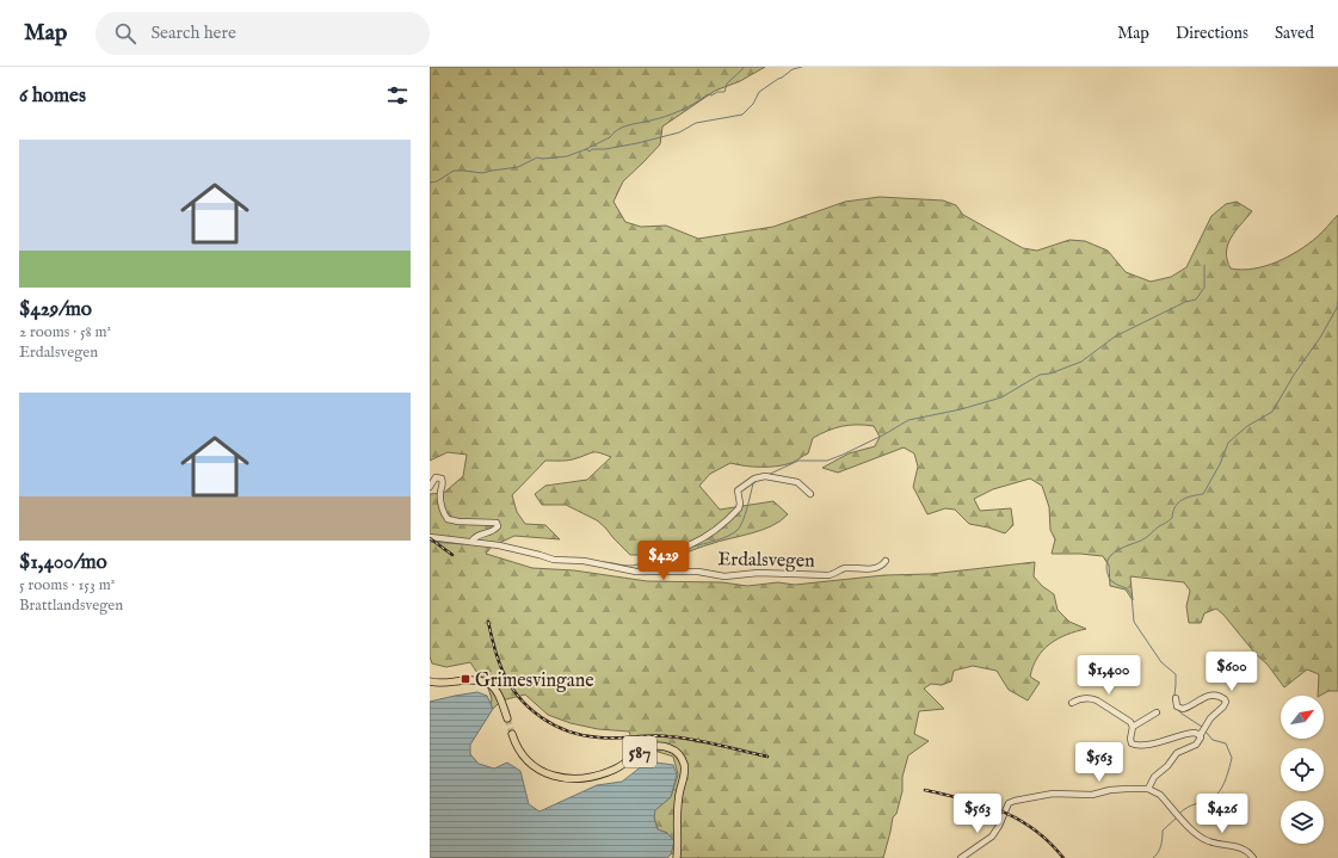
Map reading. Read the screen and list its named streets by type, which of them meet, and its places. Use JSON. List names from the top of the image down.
{
  "streets": {
    "main road": ["587"],
    "street": ["Erdalsvegen"]
  },
  "places": {
    "transit": ["Grimesvingane"]
  },
  "north": "top right",
  "page": {
    "header": "Map",
    "search": "Search here",
    "nav": ["Map", "Directions", "Saved"],
    "heading": "6 homes",
    "list": [
      {
        "name": "$429/mo",
        "note": "2 rooms · 58 m² · Erdalsvegen"
      },
      {
        "name": "$1,400/mo",
        "note": "5 rooms · 153 m² · Brattlandsvegen"
      }
    ],
    "price": [
      "$429",
      "$600",
      "$1,400",
      "$563",
      "$563",
      "$426"
    ]
  }
}
